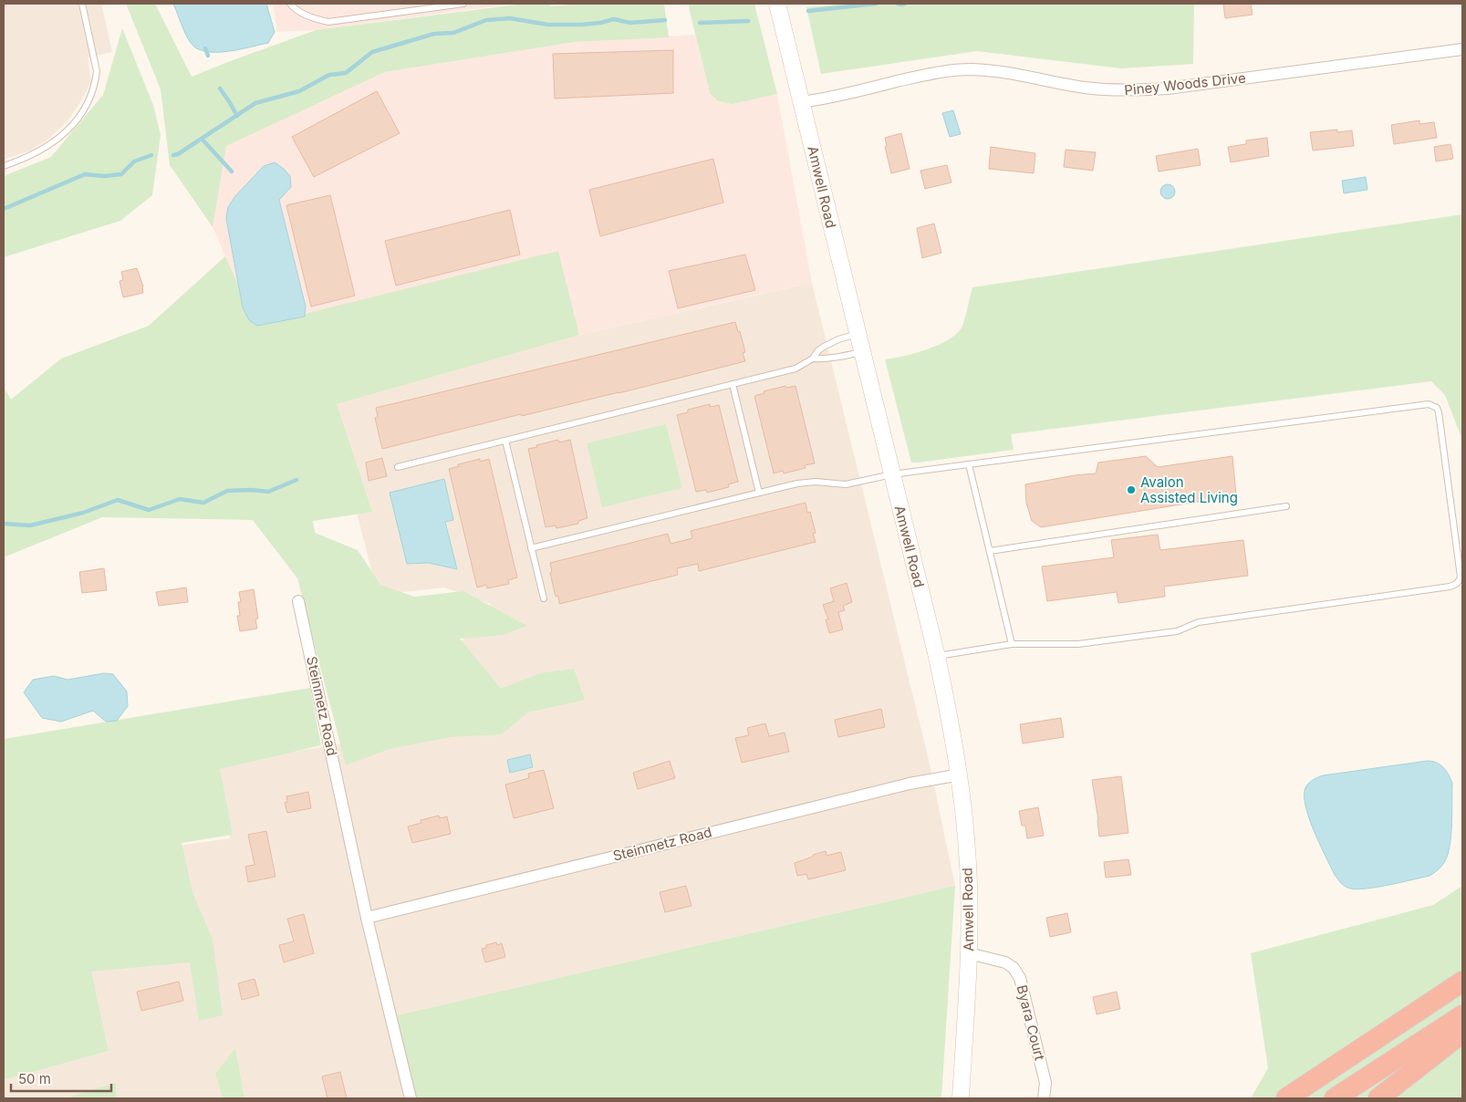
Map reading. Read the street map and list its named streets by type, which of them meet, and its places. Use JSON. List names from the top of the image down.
{
  "streets": {
    "main road": ["Amwell Road"],
    "street": ["Piney Woods Drive", "Steinmetz Road", "Byara Court"]
  },
  "crossings": [
    ["Piney Woods Drive", "Amwell Road"],
    ["Amwell Road", "Steinmetz Road"],
    ["Amwell Road", "Byara Court"]
  ],
  "places": ["Avalon Assisted Living"],
  "scale_bar": "50 m"
}
